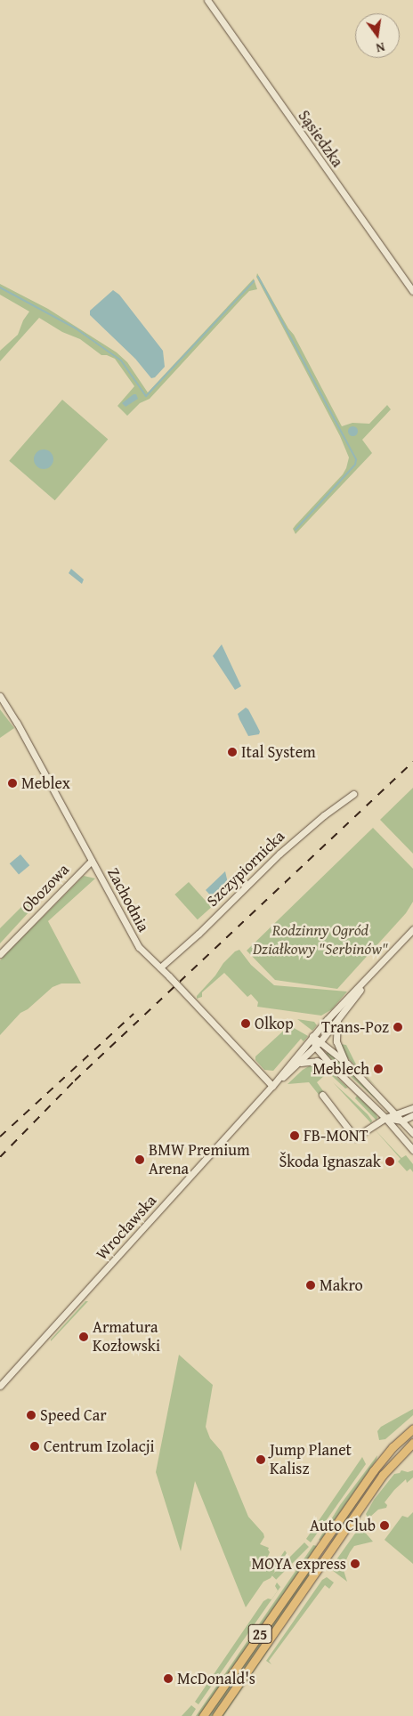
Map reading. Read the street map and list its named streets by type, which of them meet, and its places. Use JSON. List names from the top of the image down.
{
  "streets": {
    "main road": ["25"],
    "street": [
      "Sąsiedzka",
      "Szczypiornicka",
      "Obozowa",
      "Zachodnia",
      "Wrocławska"
    ]
  },
  "crossings": [
    ["Szczypiornicka", "Zachodnia"],
    ["Obozowa", "Zachodnia"],
    ["Zachodnia", "Wrocławska"]
  ],
  "parks": ["Rodzinny Ogród Działkowy \"Serbinów\""],
  "places": [
    "Ital System",
    "Meblex",
    "Olkop",
    "Trans-Poz",
    "Meblech",
    "FB-MONT",
    "BMW Premium Arena",
    "Škoda Ignaszak",
    "Makro",
    "Armatura Kozłowski",
    "Speed Car",
    "Centrum Izolacji",
    "Jump Planet Kalisz",
    "Auto Club",
    "MOYA express",
    "McDonald's"
  ],
  "north": "bottom"
}
